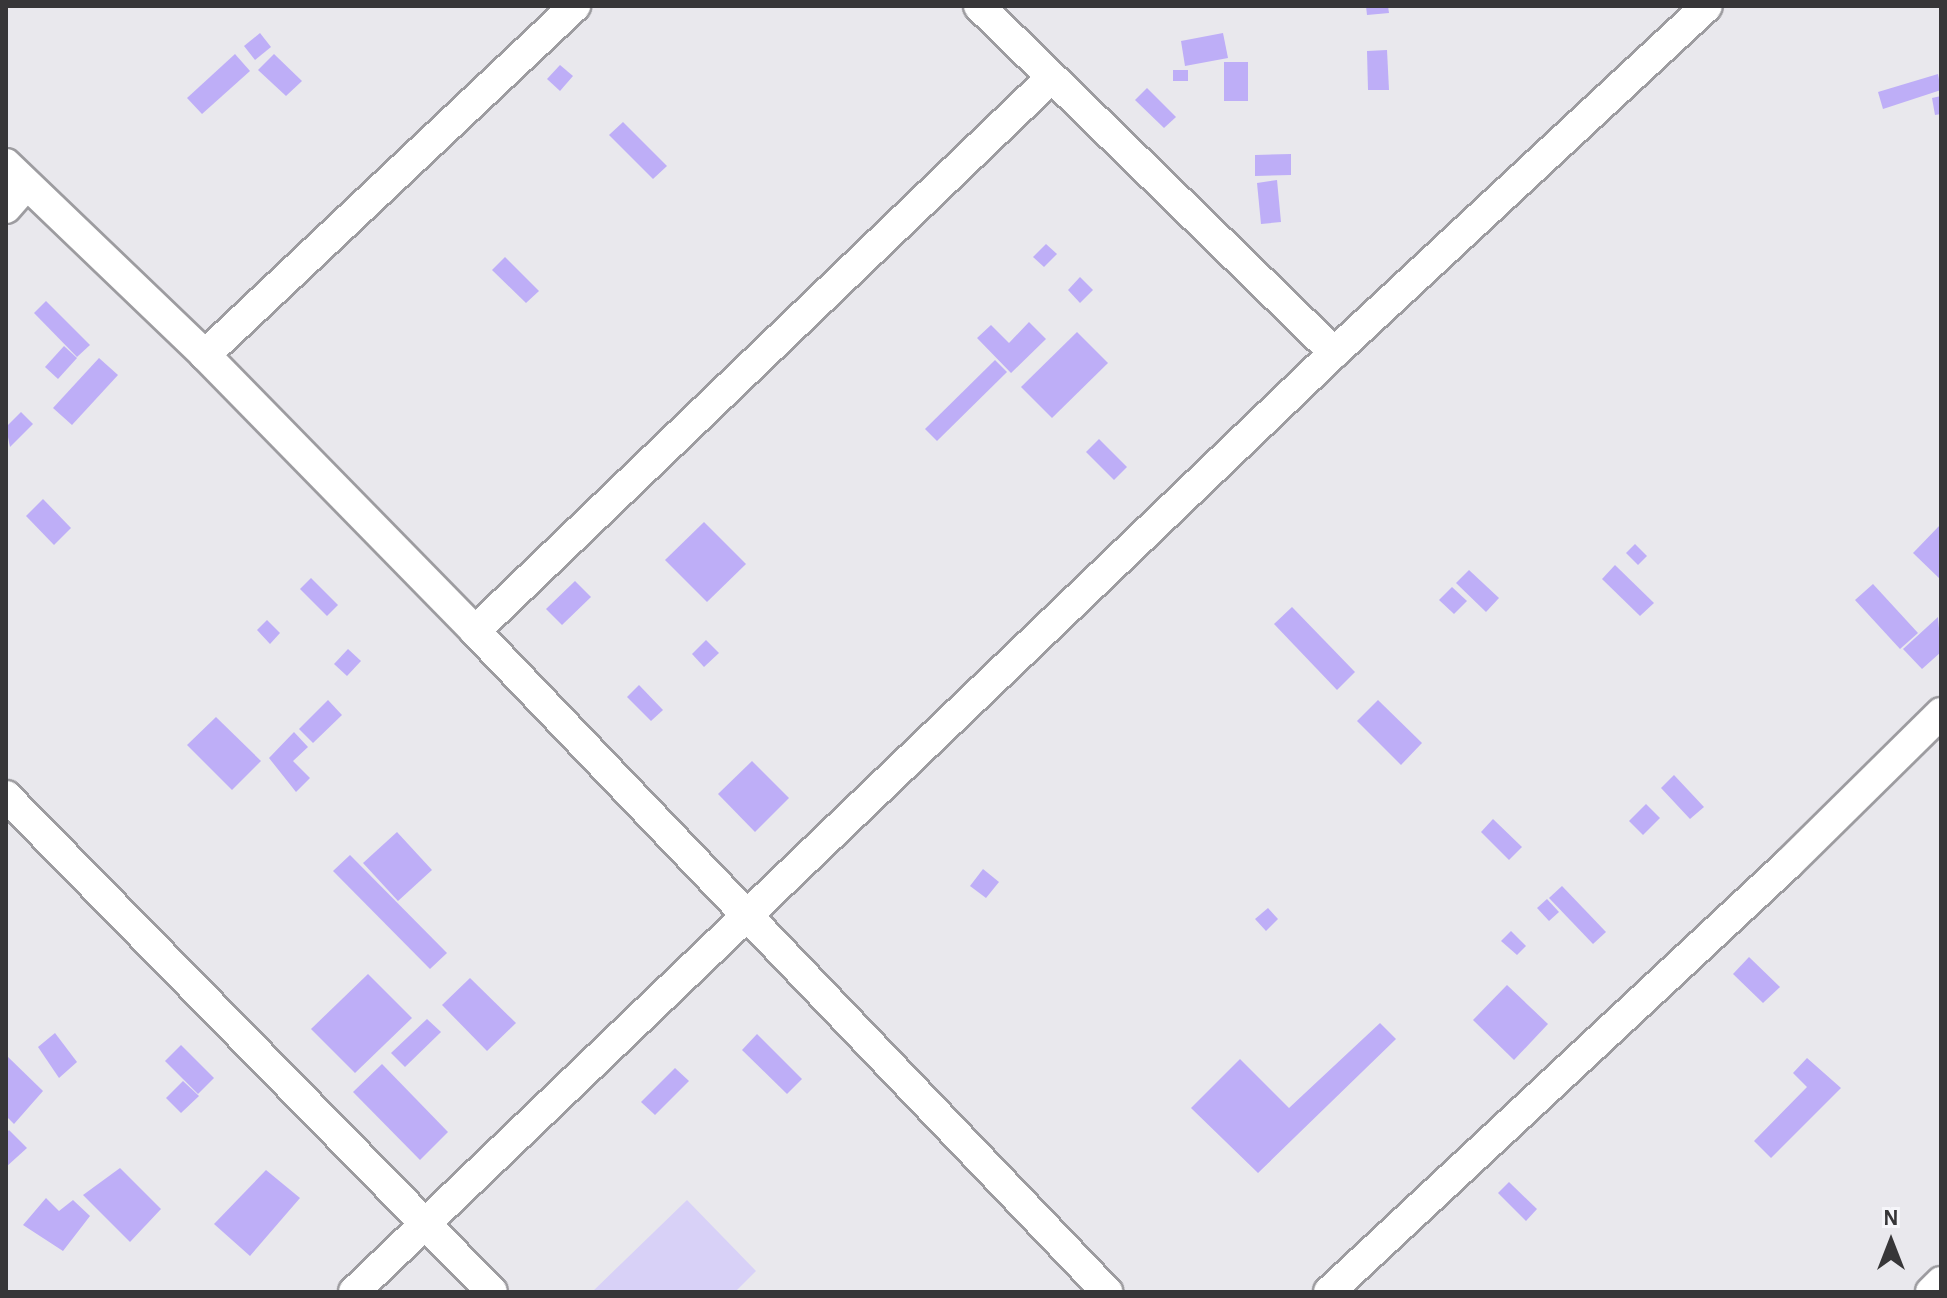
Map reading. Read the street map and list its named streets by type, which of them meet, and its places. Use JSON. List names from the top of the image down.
{
  "north": "top"
}
